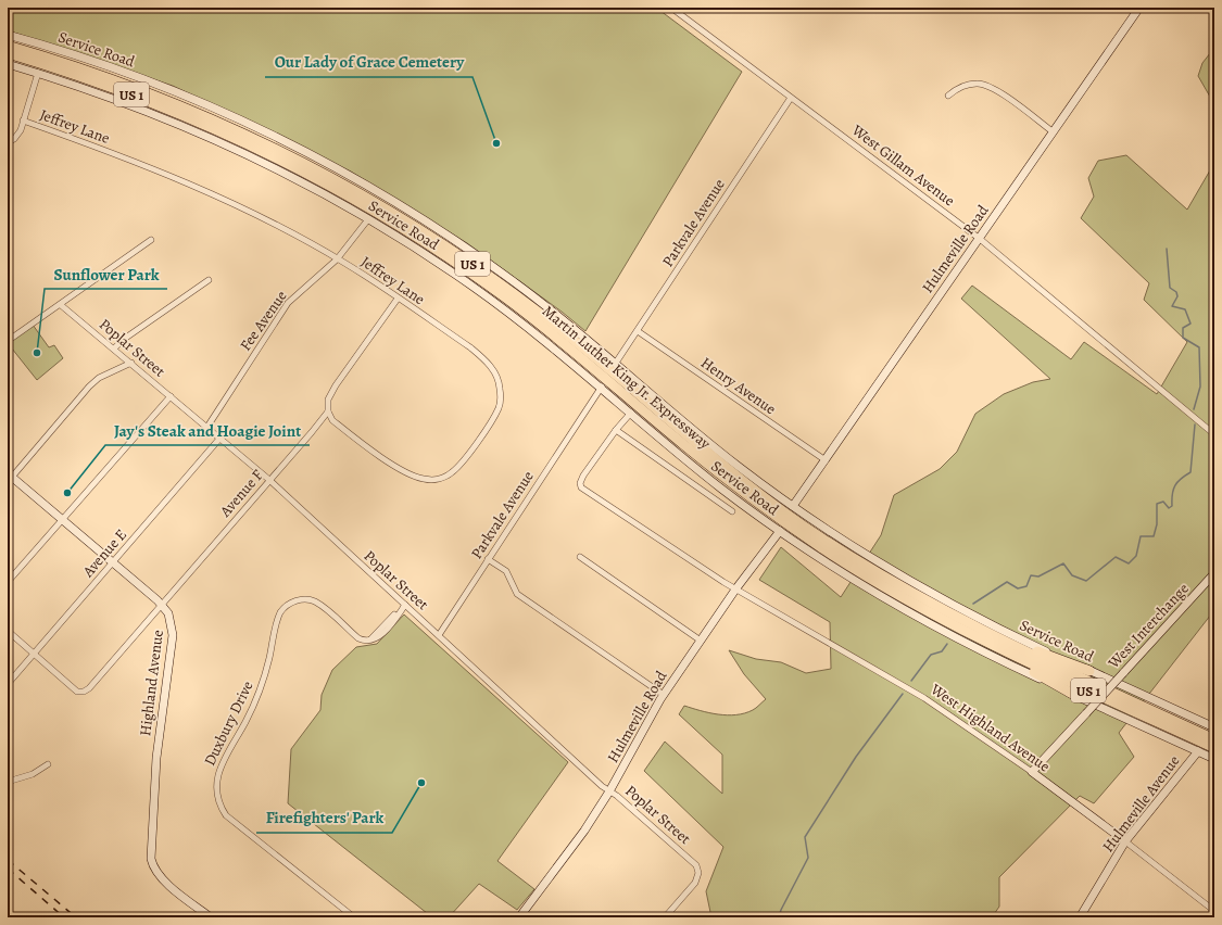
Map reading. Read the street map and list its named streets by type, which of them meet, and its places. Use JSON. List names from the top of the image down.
{
  "streets": {
    "highway": ["US 1", "Martin Luther King Jr. Expressway"],
    "street": [
      "Service Road",
      "Jeffrey Lane",
      "West Gillam Avenue",
      "Parkvale Avenue",
      "Hulmeville Road",
      "Fee Avenue",
      "Poplar Street",
      "Henry Avenue",
      "Avenue F",
      "Avenue E",
      "West Interchange",
      "Highland Avenue",
      "Duxbury Drive",
      "West Highland Avenue",
      "Hulmeville Avenue"
    ]
  },
  "crossings": [
    ["Service Road", "Parkvale Avenue"],
    ["Service Road", "Hulmeville Road"],
    ["Service Road", "Fee Avenue"],
    ["Service Road", "Martin Luther King Jr. Expressway"],
    ["Service Road", "Hulmeville Avenue"],
    ["Jeffrey Lane", "Fee Avenue"],
    ["Jeffrey Lane", "Avenue F"],
    ["West Gillam Avenue", "Parkvale Avenue"],
    ["West Gillam Avenue", "Hulmeville Road"],
    ["Parkvale Avenue", "Poplar Street"],
    ["Parkvale Avenue", "Henry Avenue"],
    ["Hulmeville Road", "Poplar Street"],
    ["Hulmeville Road", "Henry Avenue"],
    ["Hulmeville Road", "West Highland Avenue"],
    ["Fee Avenue", "Poplar Street"],
    ["Poplar Street", "Avenue F"],
    ["Poplar Street", "Avenue E"],
    ["Poplar Street", "Duxbury Drive"],
    ["Avenue F", "Avenue E"],
    ["Avenue F", "Highland Avenue"],
    ["Avenue E", "Highland Avenue"],
    ["West Interchange", "West Highland Avenue"],
    ["West Highland Avenue", "Hulmeville Avenue"]
  ],
  "places": [
    "Our Lady of Grace Cemetery",
    "Sunflower Park",
    "Jay's Steak and Hoagie Joint",
    "Firefighters' Park"
  ]
}
